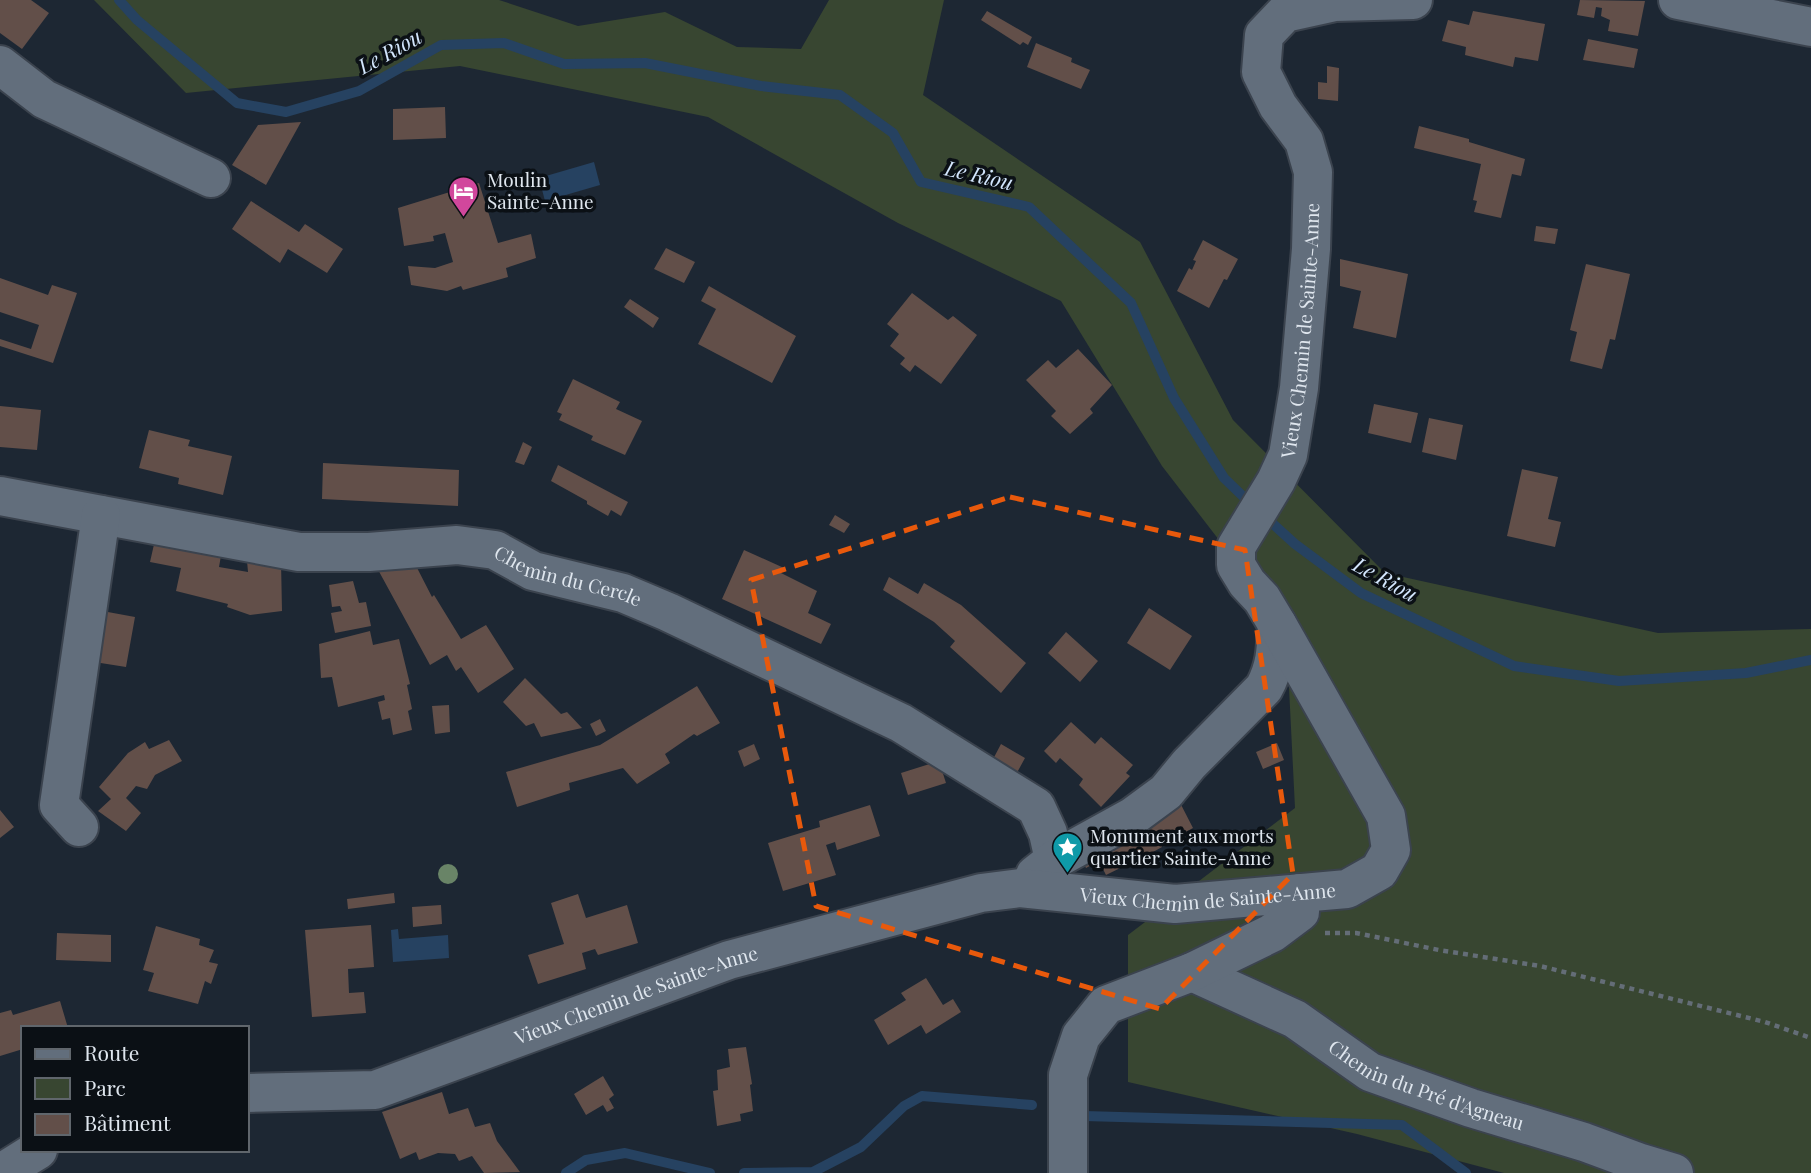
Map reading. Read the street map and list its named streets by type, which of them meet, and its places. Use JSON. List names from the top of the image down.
{
  "streets": {
    "street": ["Vieux Chemin de Sainte-Anne", "Chemin du Cercle", "Chemin du Pré d'Agneau"]
  },
  "water": ["Le Riou"],
  "places": {
    "hotel": ["Moulin Sainte-Anne"],
    "place": ["Monument aux morts quartier Sainte-Anne"]
  },
  "legend": ["Route", "Parc", "Bâtiment"]
}
